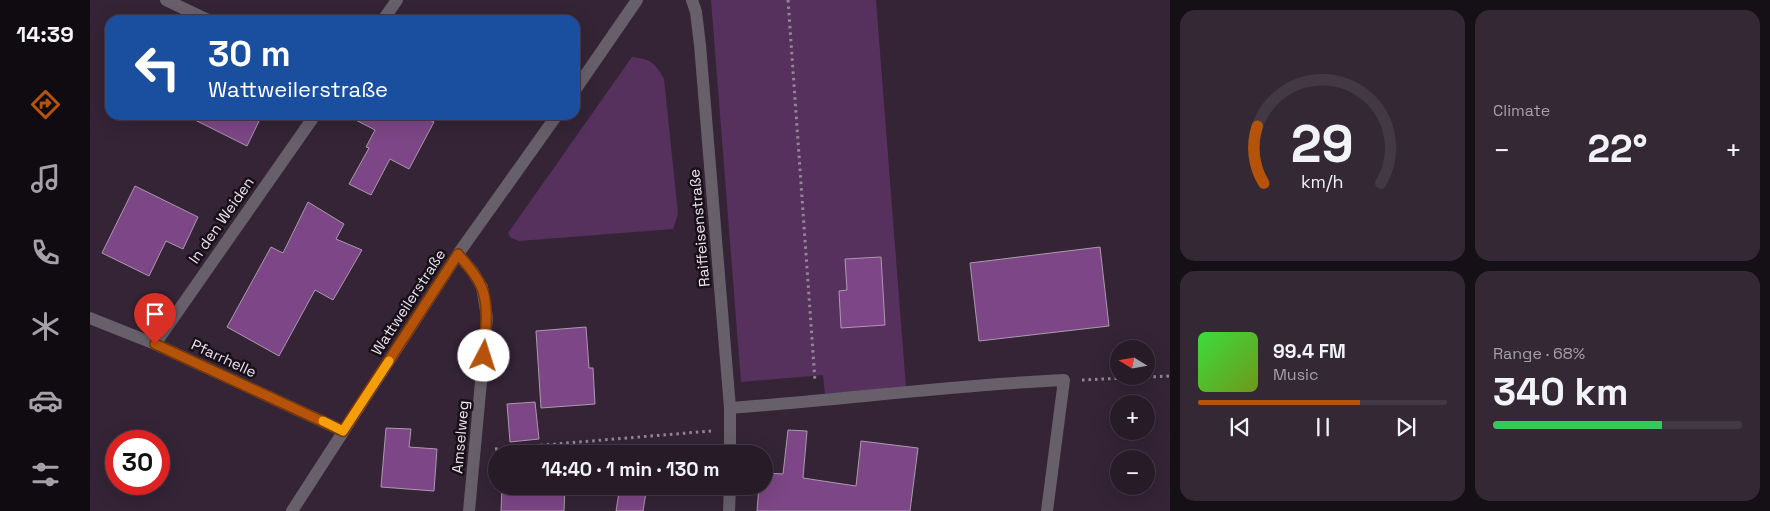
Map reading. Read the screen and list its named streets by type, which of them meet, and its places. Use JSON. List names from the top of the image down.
{
  "streets": {
    "street": [
      "In den Weiden",
      "Raiffeisenstraße",
      "Wattweilerstraße",
      "Pfarrhelle",
      "Amselweg"
    ]
  },
  "crossings": [
    ["In den Weiden", "Pfarrhelle"],
    ["Wattweilerstraße", "Pfarrhelle"],
    ["Wattweilerstraße", "Amselweg"]
  ],
  "north": "left",
  "page": {
    "tabs": "14:39",
    "tile": [
      "Climate",
      ["Range · 68%", "340 km"]
    ],
    "turn": ["30 m", "Wattweilerstraße"],
    "heat": ["−", "22°", "+"],
    "song": ["99.4 FM", "Music"],
    "map_buttons": ["+", "−"],
    "limit": "30",
    "trip": "14:40 · 1 min · 130 m",
    "gauge": ["29", "km/h"]
  }
}
